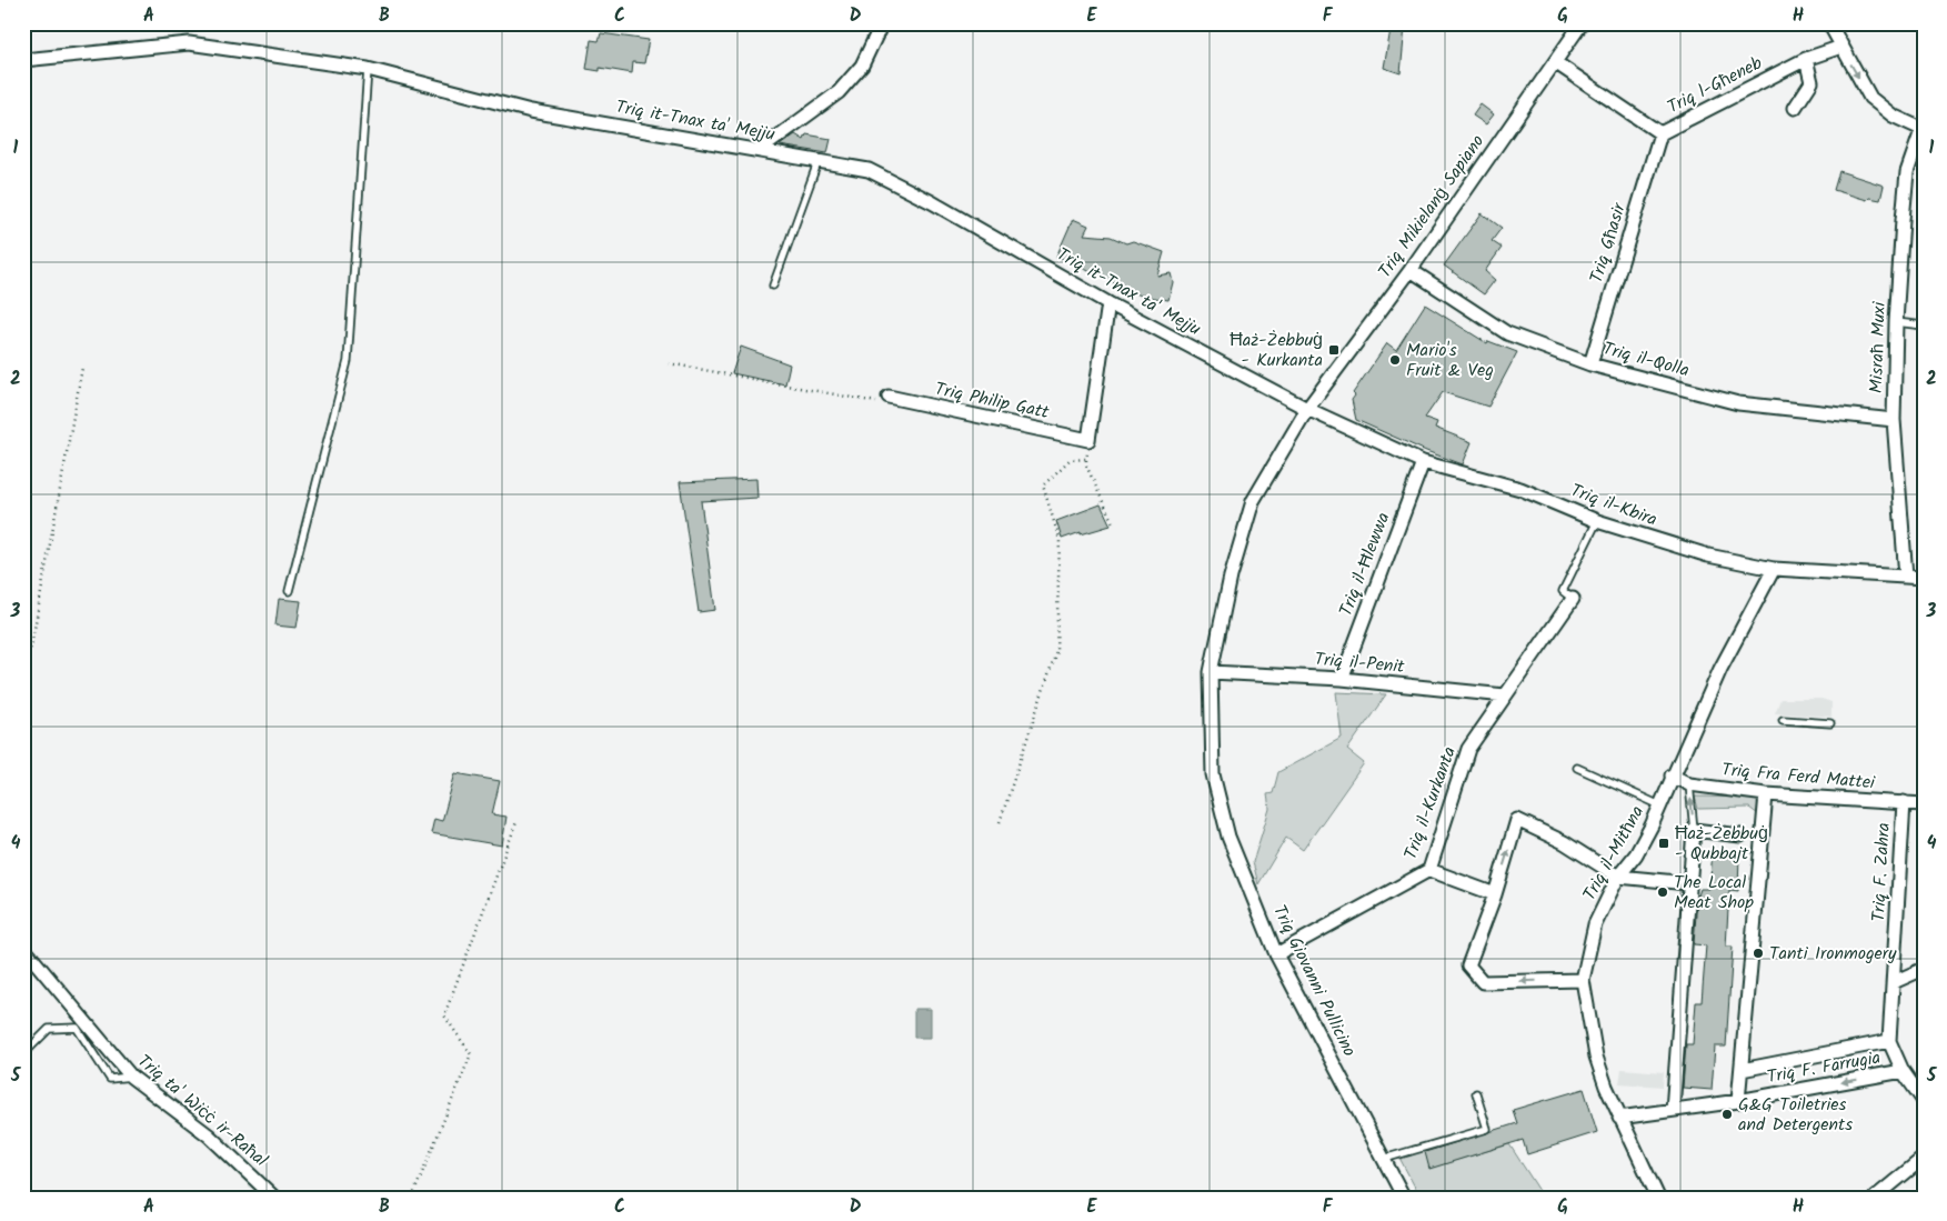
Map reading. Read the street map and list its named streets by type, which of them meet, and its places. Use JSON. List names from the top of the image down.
{
  "streets": {
    "street": [
      "Triq l-Għeneb",
      "Triq it-Tnax ta' Mejju",
      "Triq Mikielanġ Sapiano",
      "Triq Għasir",
      "Misraħ Muxi",
      "Triq il-Qolla",
      "Triq Philip Gatt",
      "Triq il-Kbira",
      "Triq il-Ħlewwa",
      "Triq il-Penit",
      "Triq Fra Ferd Mattei",
      "Triq il-Kurkanta",
      "Triq il-Mitħna",
      "Triq F. Zahra",
      "Triq Giovanni Pullicino",
      "Triq F. Farrugia",
      "Triq ta' Wiċċ ir-Raħal"
    ]
  },
  "crossings": [
    ["Triq l-Għeneb", "Triq Mikielanġ Sapiano"],
    ["Triq l-Għeneb", "Triq Għasir"],
    ["Triq it-Tnax ta' Mejju", "Triq Mikielanġ Sapiano"],
    ["Triq it-Tnax ta' Mejju", "Triq il-Kbira"],
    ["Triq Mikielanġ Sapiano", "Triq il-Qolla"],
    ["Triq Mikielanġ Sapiano", "Triq il-Kbira"],
    ["Triq Mikielanġ Sapiano", "Triq il-Penit"],
    ["Triq Mikielanġ Sapiano", "Triq Giovanni Pullicino"],
    ["Triq Għasir", "Triq il-Qolla"],
    ["Misraħ Muxi", "Triq il-Qolla"],
    ["Misraħ Muxi", "Triq il-Kbira"],
    ["Triq il-Kbira", "Triq il-Ħlewwa"],
    ["Triq il-Kbira", "Triq il-Kurkanta"],
    ["Triq il-Kbira", "Triq il-Mitħna"],
    ["Triq il-Ħlewwa", "Triq il-Penit"],
    ["Triq il-Penit", "Triq il-Kurkanta"],
    ["Triq il-Penit", "Triq Giovanni Pullicino"],
    ["Triq Fra Ferd Mattei", "Triq il-Mitħna"],
    ["Triq Fra Ferd Mattei", "Triq F. Zahra"],
    ["Triq il-Kurkanta", "Triq Giovanni Pullicino"],
    ["Triq il-Mitħna", "Triq F. Farrugia"],
    ["Triq F. Zahra", "Triq F. Farrugia"]
  ],
  "places": {
    "transit": ["Ħaż-Żebbuġ - Kurkanta", "Ħaż-Żebbuġ - Qubbajt"],
    "other": [
      "Mario's Fruit & Veg",
      "The Local Meat Shop",
      "Tanti Ironmogery",
      "G&G Toiletries and Detergents"
    ]
  },
  "grid": {
    "columns": [
      "A",
      "B",
      "C",
      "D",
      "E",
      "F",
      "G",
      "H"
    ],
    "rows": [
      "1",
      "2",
      "3",
      "4",
      "5"
    ]
  }
}
